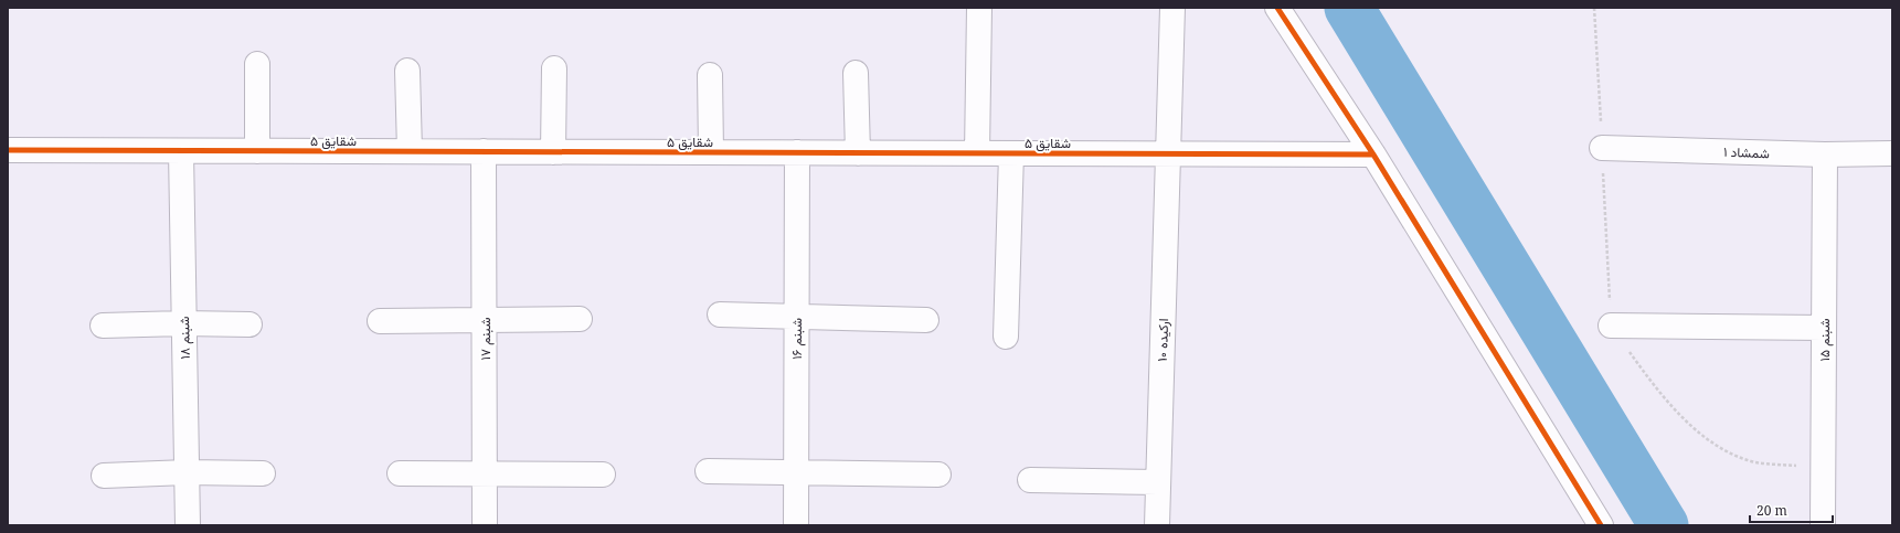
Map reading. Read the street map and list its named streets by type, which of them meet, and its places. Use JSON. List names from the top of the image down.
{
  "streets": {
    "street": [
      "شقایق ۵",
      "شمشاد ۱",
      "شبنم ۱۸",
      "شبنم ۱۷",
      "شبنم ۱۶",
      "ارکیده ۱۰",
      "شبنم ۱۵"
    ]
  },
  "crossings": [
    ["شقایق ۵", "شبنم ۱۸"],
    ["شقایق ۵", "شبنم ۱۷"],
    ["شقایق ۵", "شبنم ۱۶"],
    ["شقایق ۵", "ارکیده ۱۰"],
    ["شمشاد ۱", "شبنم ۱۵"]
  ],
  "scale_bar": "20 m"
}
